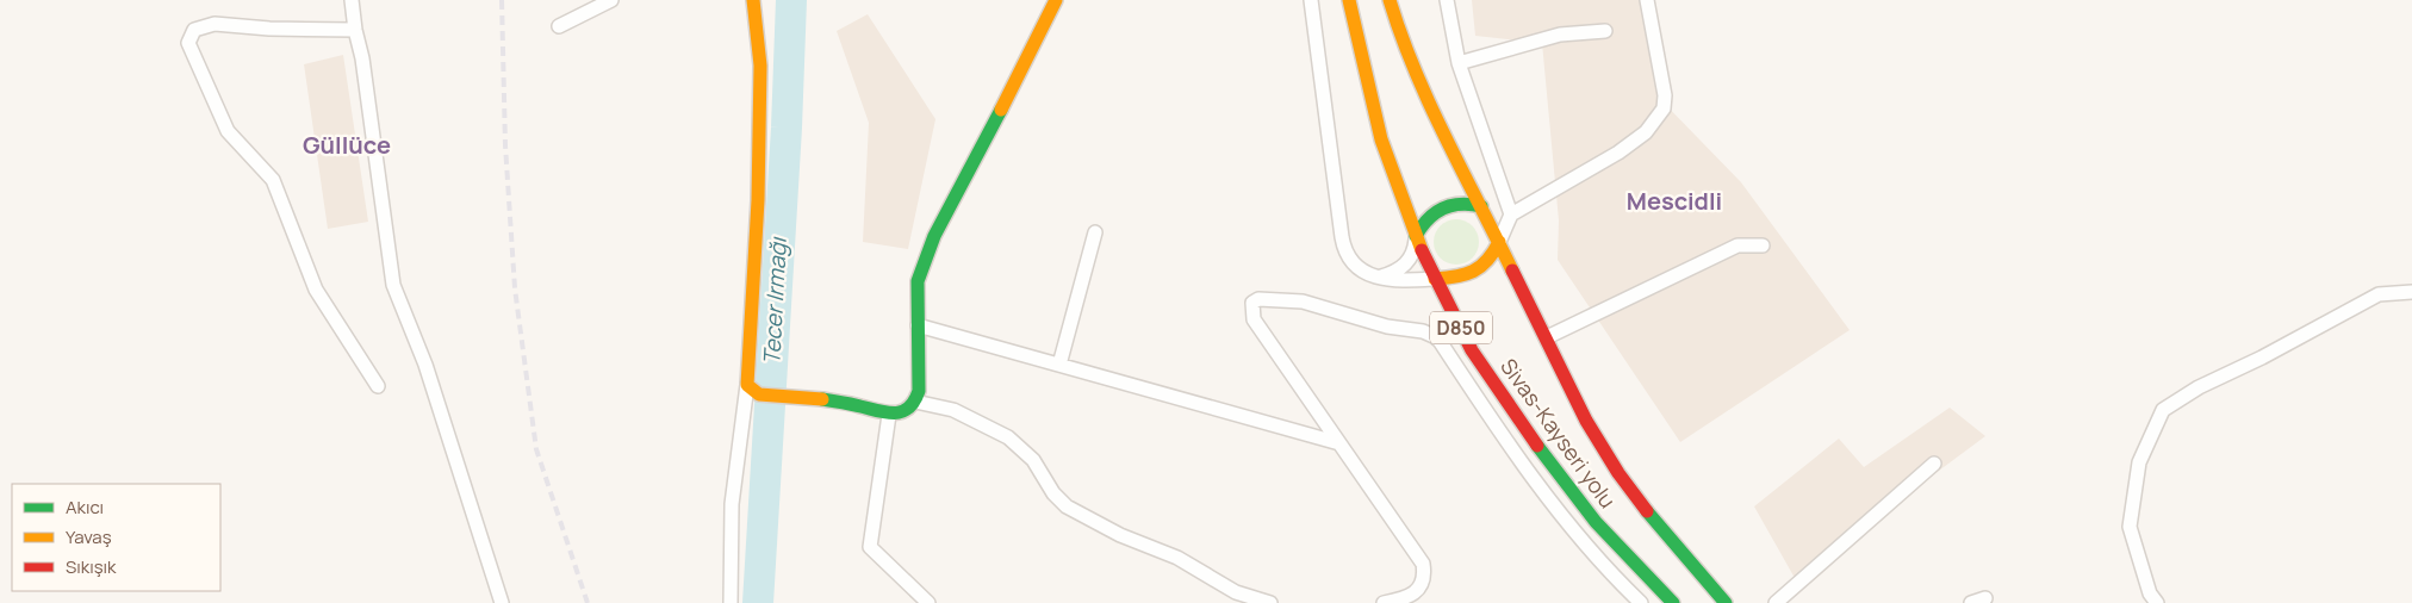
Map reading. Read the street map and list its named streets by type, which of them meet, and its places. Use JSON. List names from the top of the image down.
{
  "streets": {
    "main road": ["D850", "Sivas-Kayseri yolu"]
  },
  "districts": ["Güllüce", "Mescidli"],
  "water": ["Tecer Irmağı"],
  "legend": ["Akıcı", "Yavaş", "Sıkışık"]
}
